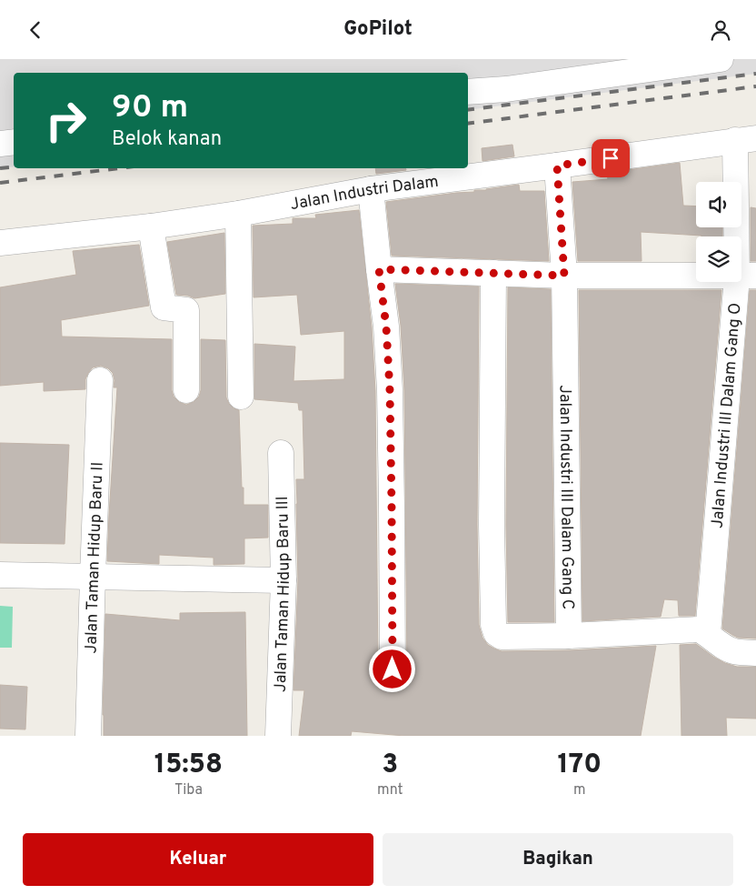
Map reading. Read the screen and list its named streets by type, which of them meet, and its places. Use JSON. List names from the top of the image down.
{
  "streets": {
    "street": [
      "Jalan Industri Dalam",
      "Jalan Industri III Dalam Gang O",
      "Jalan Industri III Dalam Gang C",
      "Jalan Taman Hidup Baru II",
      "Jalan Taman Hidup Baru III"
    ]
  },
  "crossings": [
    ["Jalan Industri Dalam", "Jalan Industri III Dalam Gang O"],
    ["Jalan Industri Dalam", "Jalan Industri III Dalam Gang C"]
  ],
  "page": {
    "header": "GoPilot",
    "turn": ["90 m", "Belok kanan"],
    "eta": [
      "15:58",
      "Tiba",
      "3",
      "mnt",
      "170",
      "m"
    ],
    "buttons": ["Keluar", "Bagikan"]
  }
}
